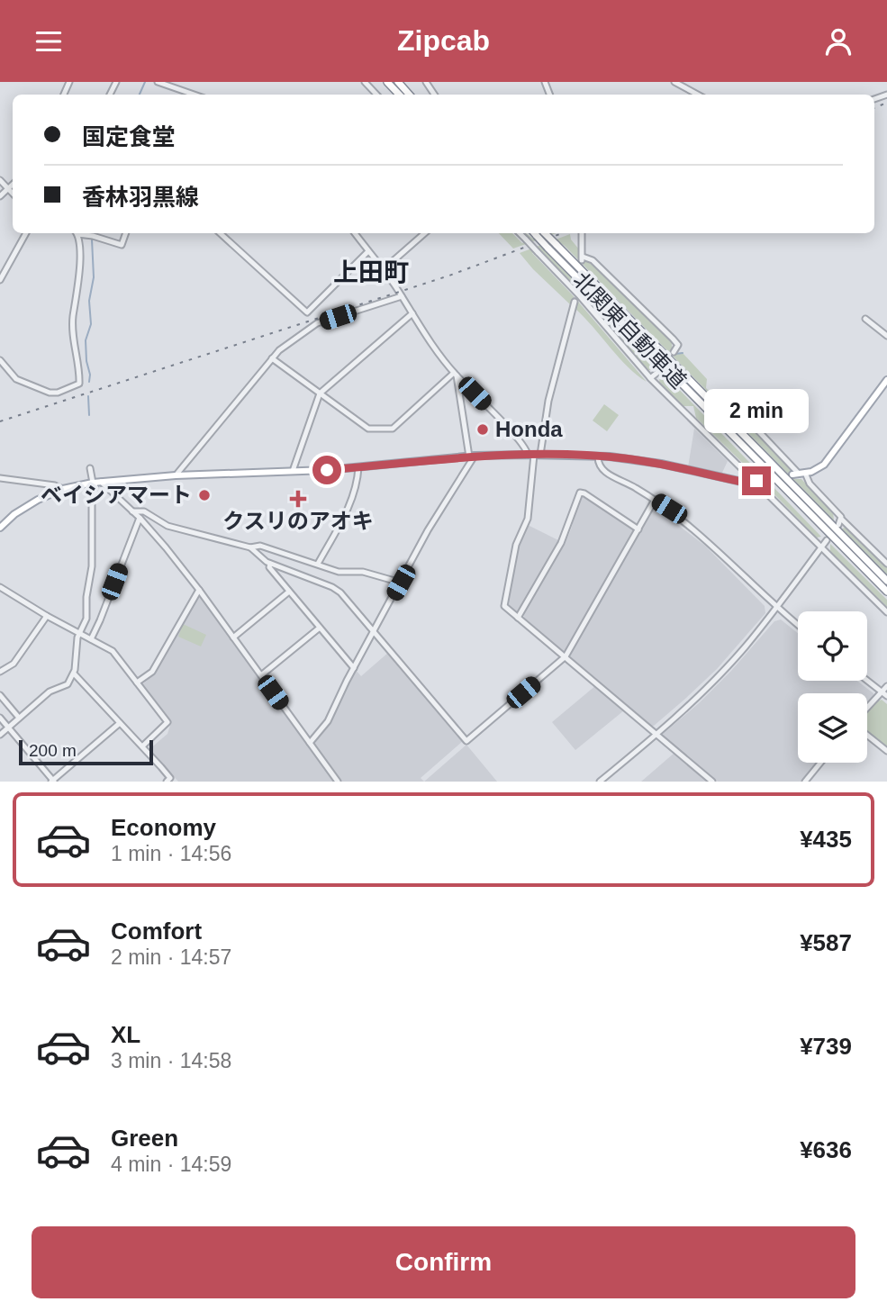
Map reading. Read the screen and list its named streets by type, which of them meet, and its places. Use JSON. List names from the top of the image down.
{
  "streets": {
    "highway": ["北関東自動車道"]
  },
  "districts": ["上田町"],
  "places": {
    "other": ["Honda", "ベイシアマート"],
    "health": ["クスリのアオキ"]
  },
  "scale_bar": "200 m",
  "page": {
    "header": "Zipcab",
    "banner": ["国定食堂", "香林羽黒線"],
    "bubble": "2 min",
    "scale": "200 m",
    "list": [
      {
        "name": "Economy",
        "note": "1 min · 14:56",
        "value": "¥435"
      },
      {
        "name": "Comfort",
        "note": "2 min · 14:57",
        "value": "¥587"
      },
      {
        "name": "XL",
        "note": "3 min · 14:58",
        "value": "¥739"
      },
      {
        "name": "Green",
        "note": "4 min · 14:59",
        "value": "¥636"
      }
    ],
    "buttons": "Confirm"
  }
}
